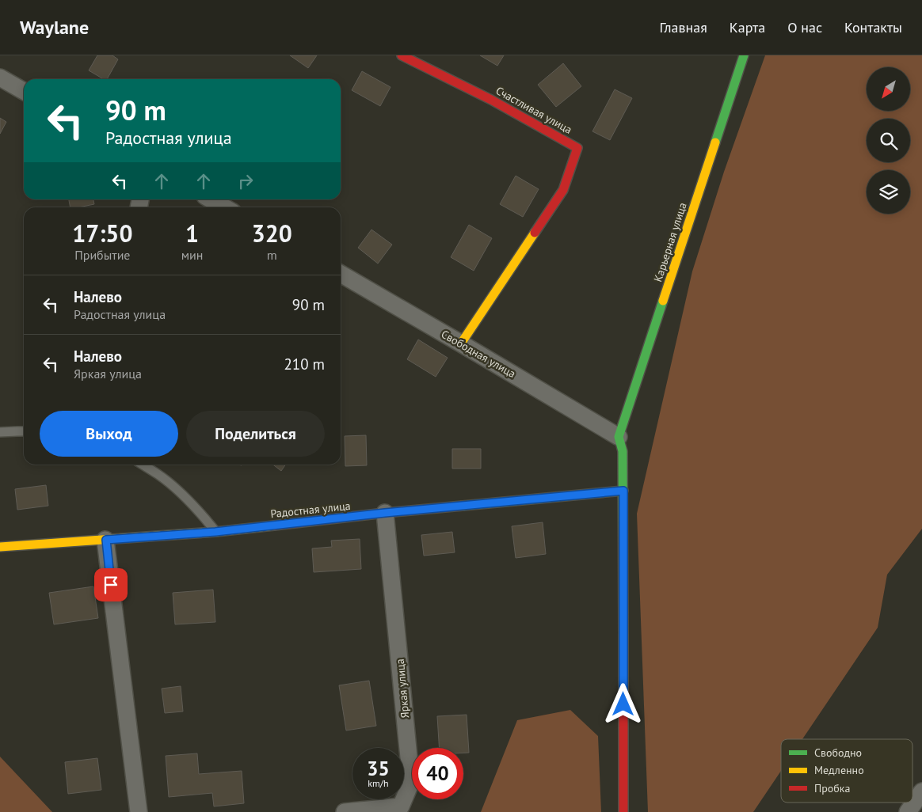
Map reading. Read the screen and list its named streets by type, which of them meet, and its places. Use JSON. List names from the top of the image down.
{
  "streets": {
    "street": [
      "Счастливая улица",
      "Карьерная улица",
      "Свободная улица",
      "Радостная улица",
      "Яркая улица"
    ]
  },
  "crossings": [
    ["Счастливая улица", "Свободная улица"],
    ["Карьерная улица", "Свободная улица"],
    ["Радостная улица", "Яркая улица"]
  ],
  "legend": ["Свободно", "Медленно", "Пробка"],
  "north": "bottom left",
  "page": {
    "header": "Waylane",
    "nav": [
      "Главная",
      "Карта",
      "О нас",
      "Контакты"
    ],
    "turn": ["90 m", "Радостная улица"],
    "eta": [
      "17:50",
      "Прибытие",
      "1",
      "мин",
      "320",
      "m"
    ],
    "list": [
      {
        "name": "Налево",
        "note": "Радостная улица",
        "value": "90 m"
      },
      {
        "name": "Налево",
        "note": "Яркая улица",
        "value": "210 m"
      }
    ],
    "buttons": ["Выход", "Поделиться"],
    "speed": "35 km/h",
    "limit": "40"
  }
}
